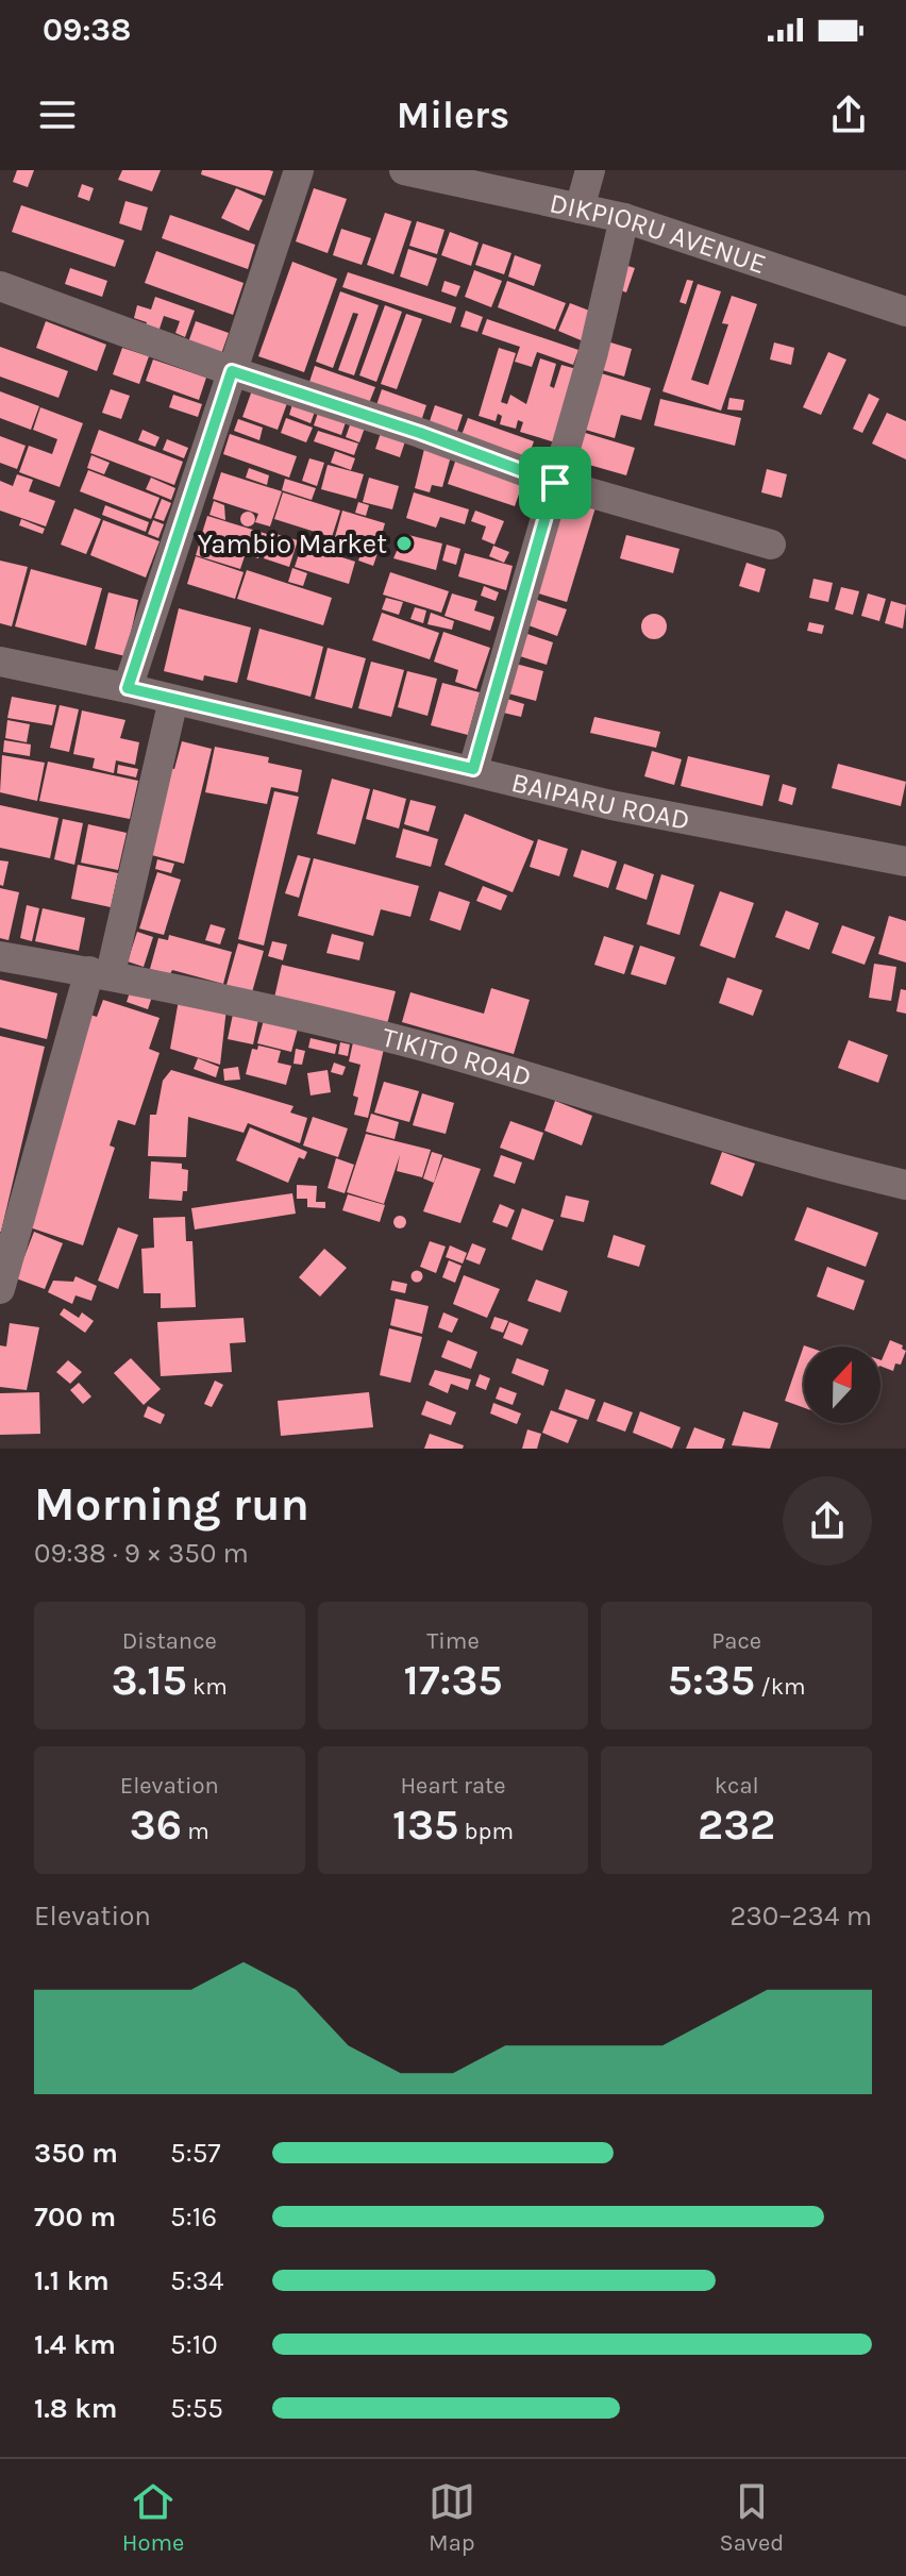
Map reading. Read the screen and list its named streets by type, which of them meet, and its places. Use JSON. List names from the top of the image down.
{
  "streets": {
    "street": ["DIKPIORU AVENUE", "BAIPARU ROAD", "TIKITO ROAD"]
  },
  "places": ["Yambio Market"],
  "north": "top",
  "page": {
    "status": "09:38",
    "header": "Milers",
    "heading": ["Morning run", "09:38 · 9 × 350 m"],
    "stats": [
      ["Distance", "3.15 km"],
      ["Time", "17:35"],
      ["Pace", "5:35 /km"],
      ["Elevation", "36 m"],
      ["Heart rate", "135 bpm"],
      ["kcal", "232"]
    ],
    "chart": ["Elevation", "230–234 m"],
    "list": [
      {
        "name": "350 m",
        "note": "5:57"
      },
      {
        "name": "700 m",
        "note": "5:16"
      },
      {
        "name": "1.1 km",
        "note": "5:34"
      },
      {
        "name": "1.4 km",
        "note": "5:10"
      },
      {
        "name": "1.8 km",
        "note": "5:55"
      }
    ],
    "tabs": ["Home", "Map", "Saved"]
  }
}
